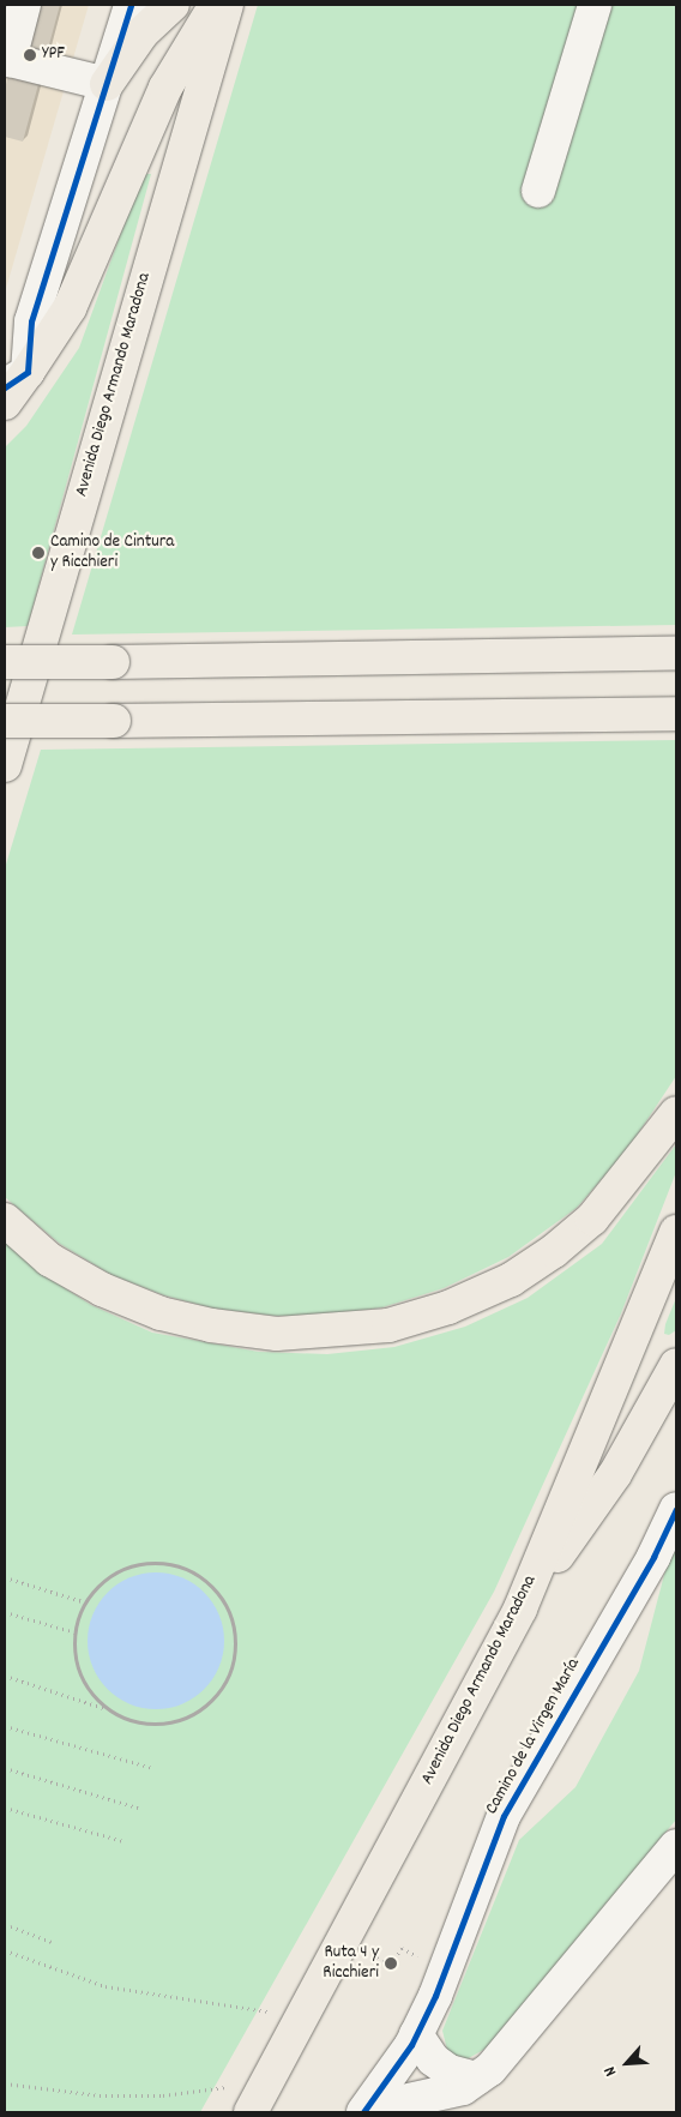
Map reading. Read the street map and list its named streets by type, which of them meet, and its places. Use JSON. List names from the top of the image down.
{
  "streets": {
    "main road": ["Avenida Diego Armando Maradona"],
    "street": ["Camino de la Virgen María"]
  },
  "places": ["YPF", "Camino de Cintura y Ricchieri", "Ruta 4 y Ricchieri"],
  "north": "bottom left"
}
